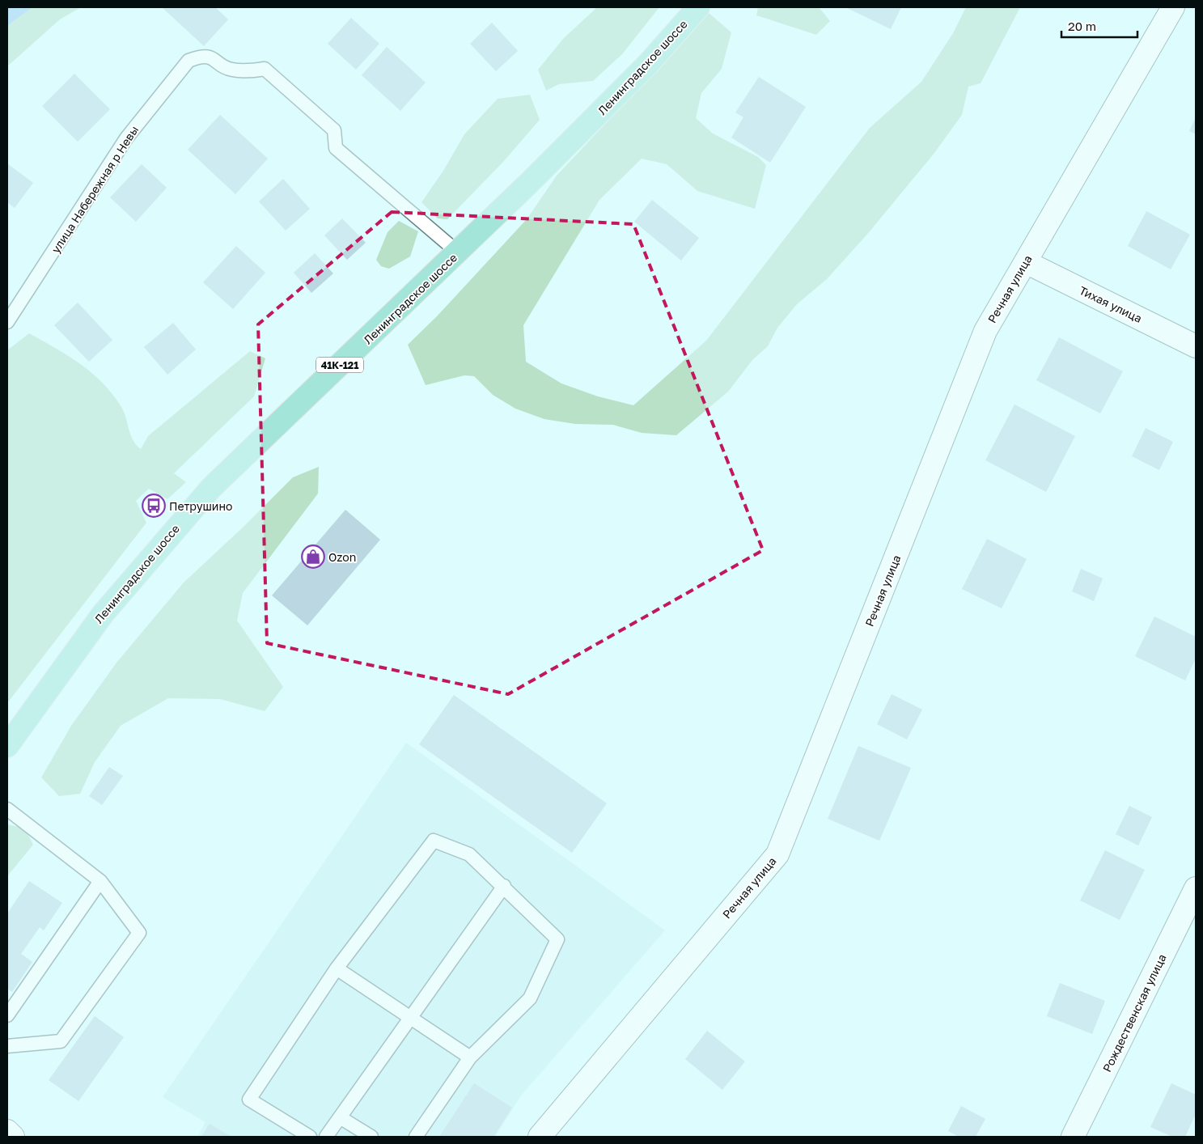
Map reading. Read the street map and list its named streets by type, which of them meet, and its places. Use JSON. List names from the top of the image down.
{
  "streets": {
    "main road": ["Ленинградское шоссе", "41К-121"],
    "street": ["Речная улица", "Тихая улица", "Рождественская улица"],
    "lane": ["улица Набережная р Невы"]
  },
  "crossings": [
    ["Ленинградское шоссе", "улица Набережная р Невы"],
    ["Речная улица", "Тихая улица"]
  ],
  "places": {
    "bus stop": ["Петрушино"],
    "shop": ["Ozon"]
  },
  "scale_bar": "20 m"
}
